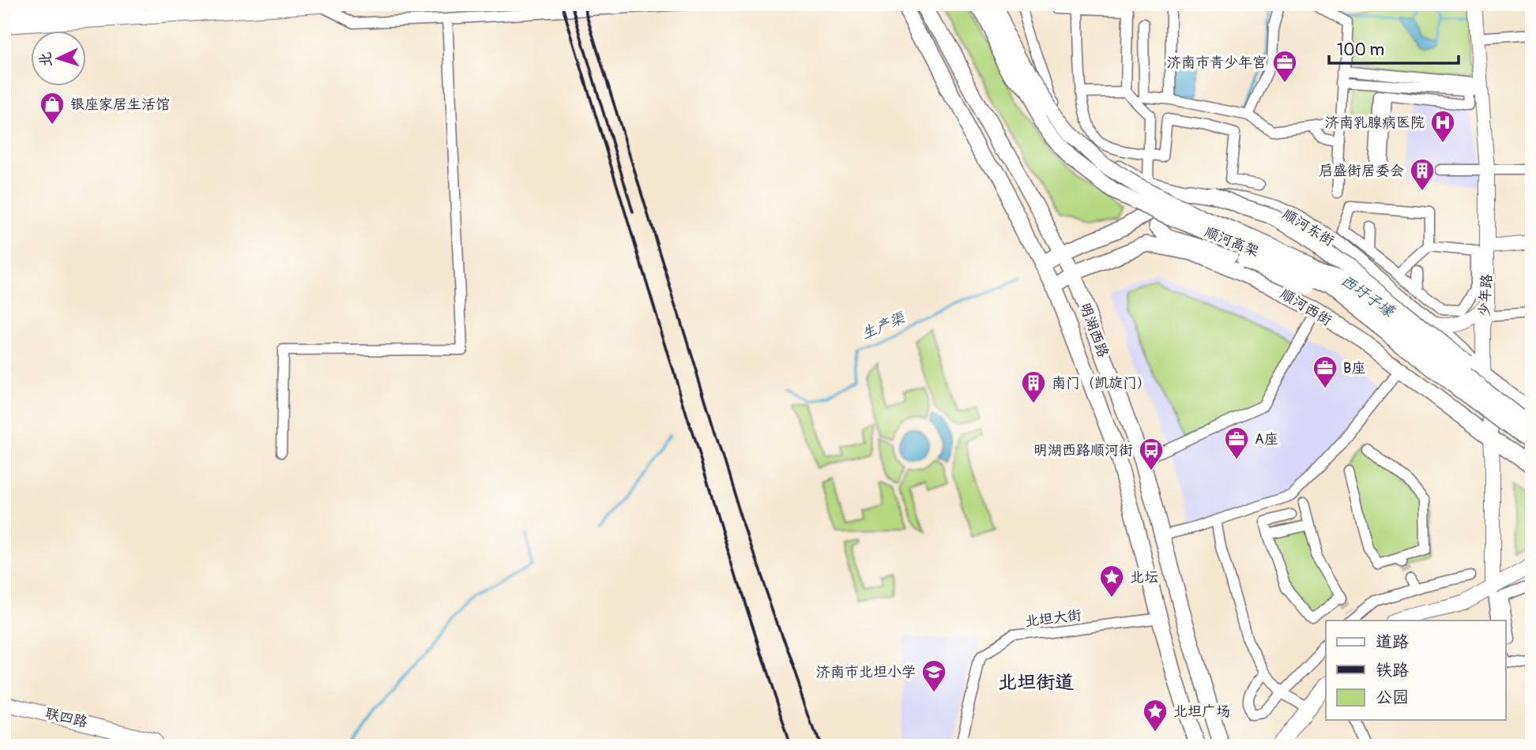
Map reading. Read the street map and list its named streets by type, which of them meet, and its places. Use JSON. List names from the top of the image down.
{
  "streets": {
    "main road": [
      "顺河东街",
      "顺河高架",
      "少年路",
      "顺河西街",
      "明湖西路",
      "联四路"
    ],
    "street": ["北坦大街"]
  },
  "crossings": [
    ["顺河东街", "少年路"],
    ["顺河高架", "少年路"],
    ["少年路", "顺河西街"],
    ["顺河西街", "明湖西路"],
    ["明湖西路", "北坦大街"]
  ],
  "districts": ["北坦街道"],
  "water": ["西圩子壕", "生产渠"],
  "places": {
    "office": ["济南市青少年宫", "B座", "A座"],
    "shop": ["银座家居生活馆"],
    "hospital": ["济南乳腺病医院"],
    "building": ["启盛街居委会", "南门（凯旋门）"],
    "bus stop": ["明湖西路顺河街"],
    "place": ["北坛", "北坦广场"],
    "school or university": ["济南市北坦小学"]
  },
  "legend": ["道路", "铁路", "公园"],
  "scale_bar": "100 m",
  "north": "left"
}
